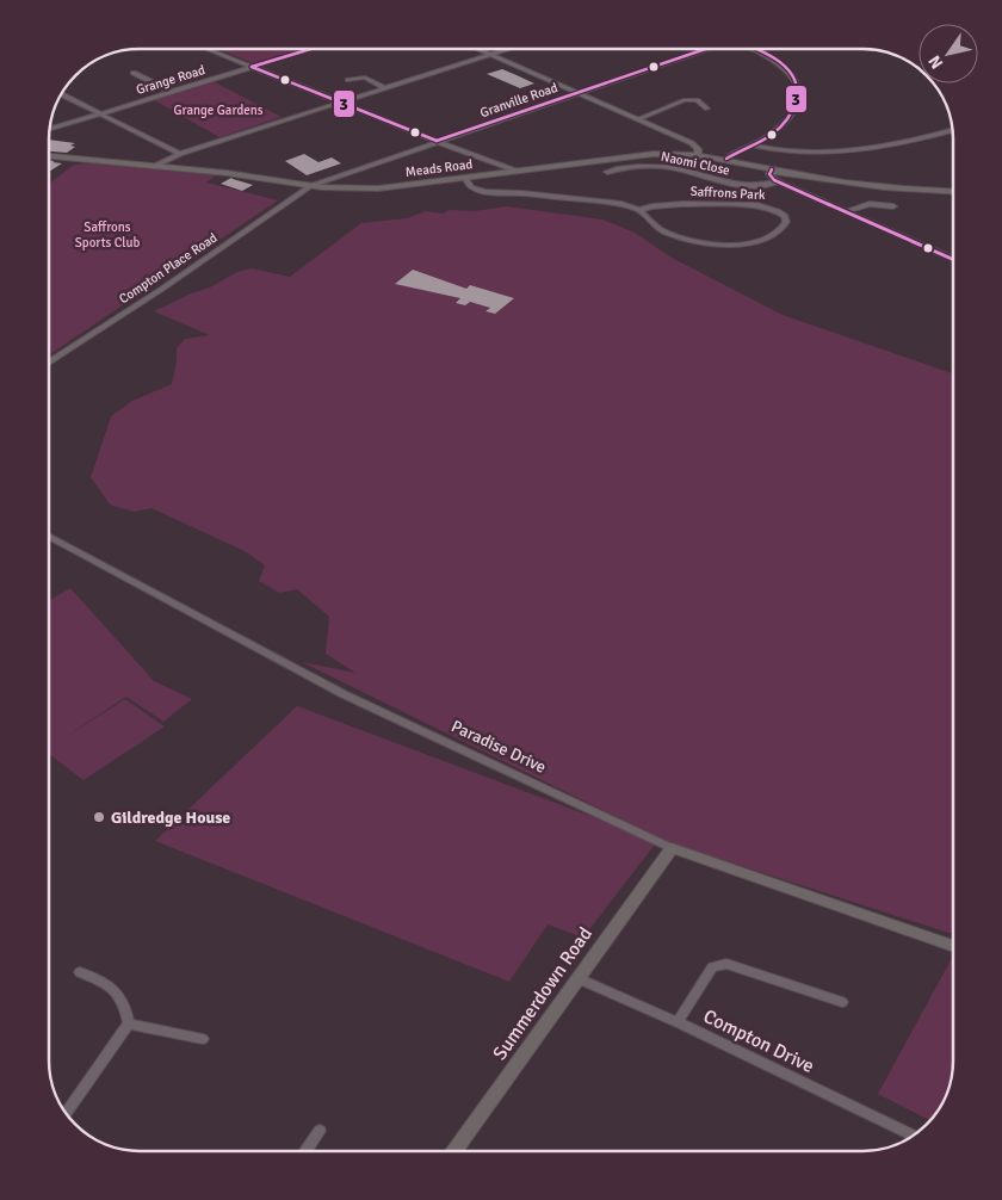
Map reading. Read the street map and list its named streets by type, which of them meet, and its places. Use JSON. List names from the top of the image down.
{
  "streets": {
    "street": [
      "Grange Road",
      "Granville Road",
      "Naomi Close",
      "Meads Road",
      "Saffrons Park",
      "Compton Place Road",
      "Paradise Drive",
      "Summerdown Road",
      "Compton Drive"
    ]
  },
  "crossings": [
    ["Granville Road", "Meads Road"],
    ["Granville Road", "Compton Place Road"],
    ["Meads Road", "Saffrons Park"],
    ["Meads Road", "Compton Place Road"],
    ["Paradise Drive", "Summerdown Road"],
    ["Summerdown Road", "Compton Drive"]
  ],
  "parks": ["Grange Gardens", "Saffrons Sports Club"],
  "places": ["Gildredge House"],
  "lines": ["transit line 3"],
  "north": "bottom left"
}
